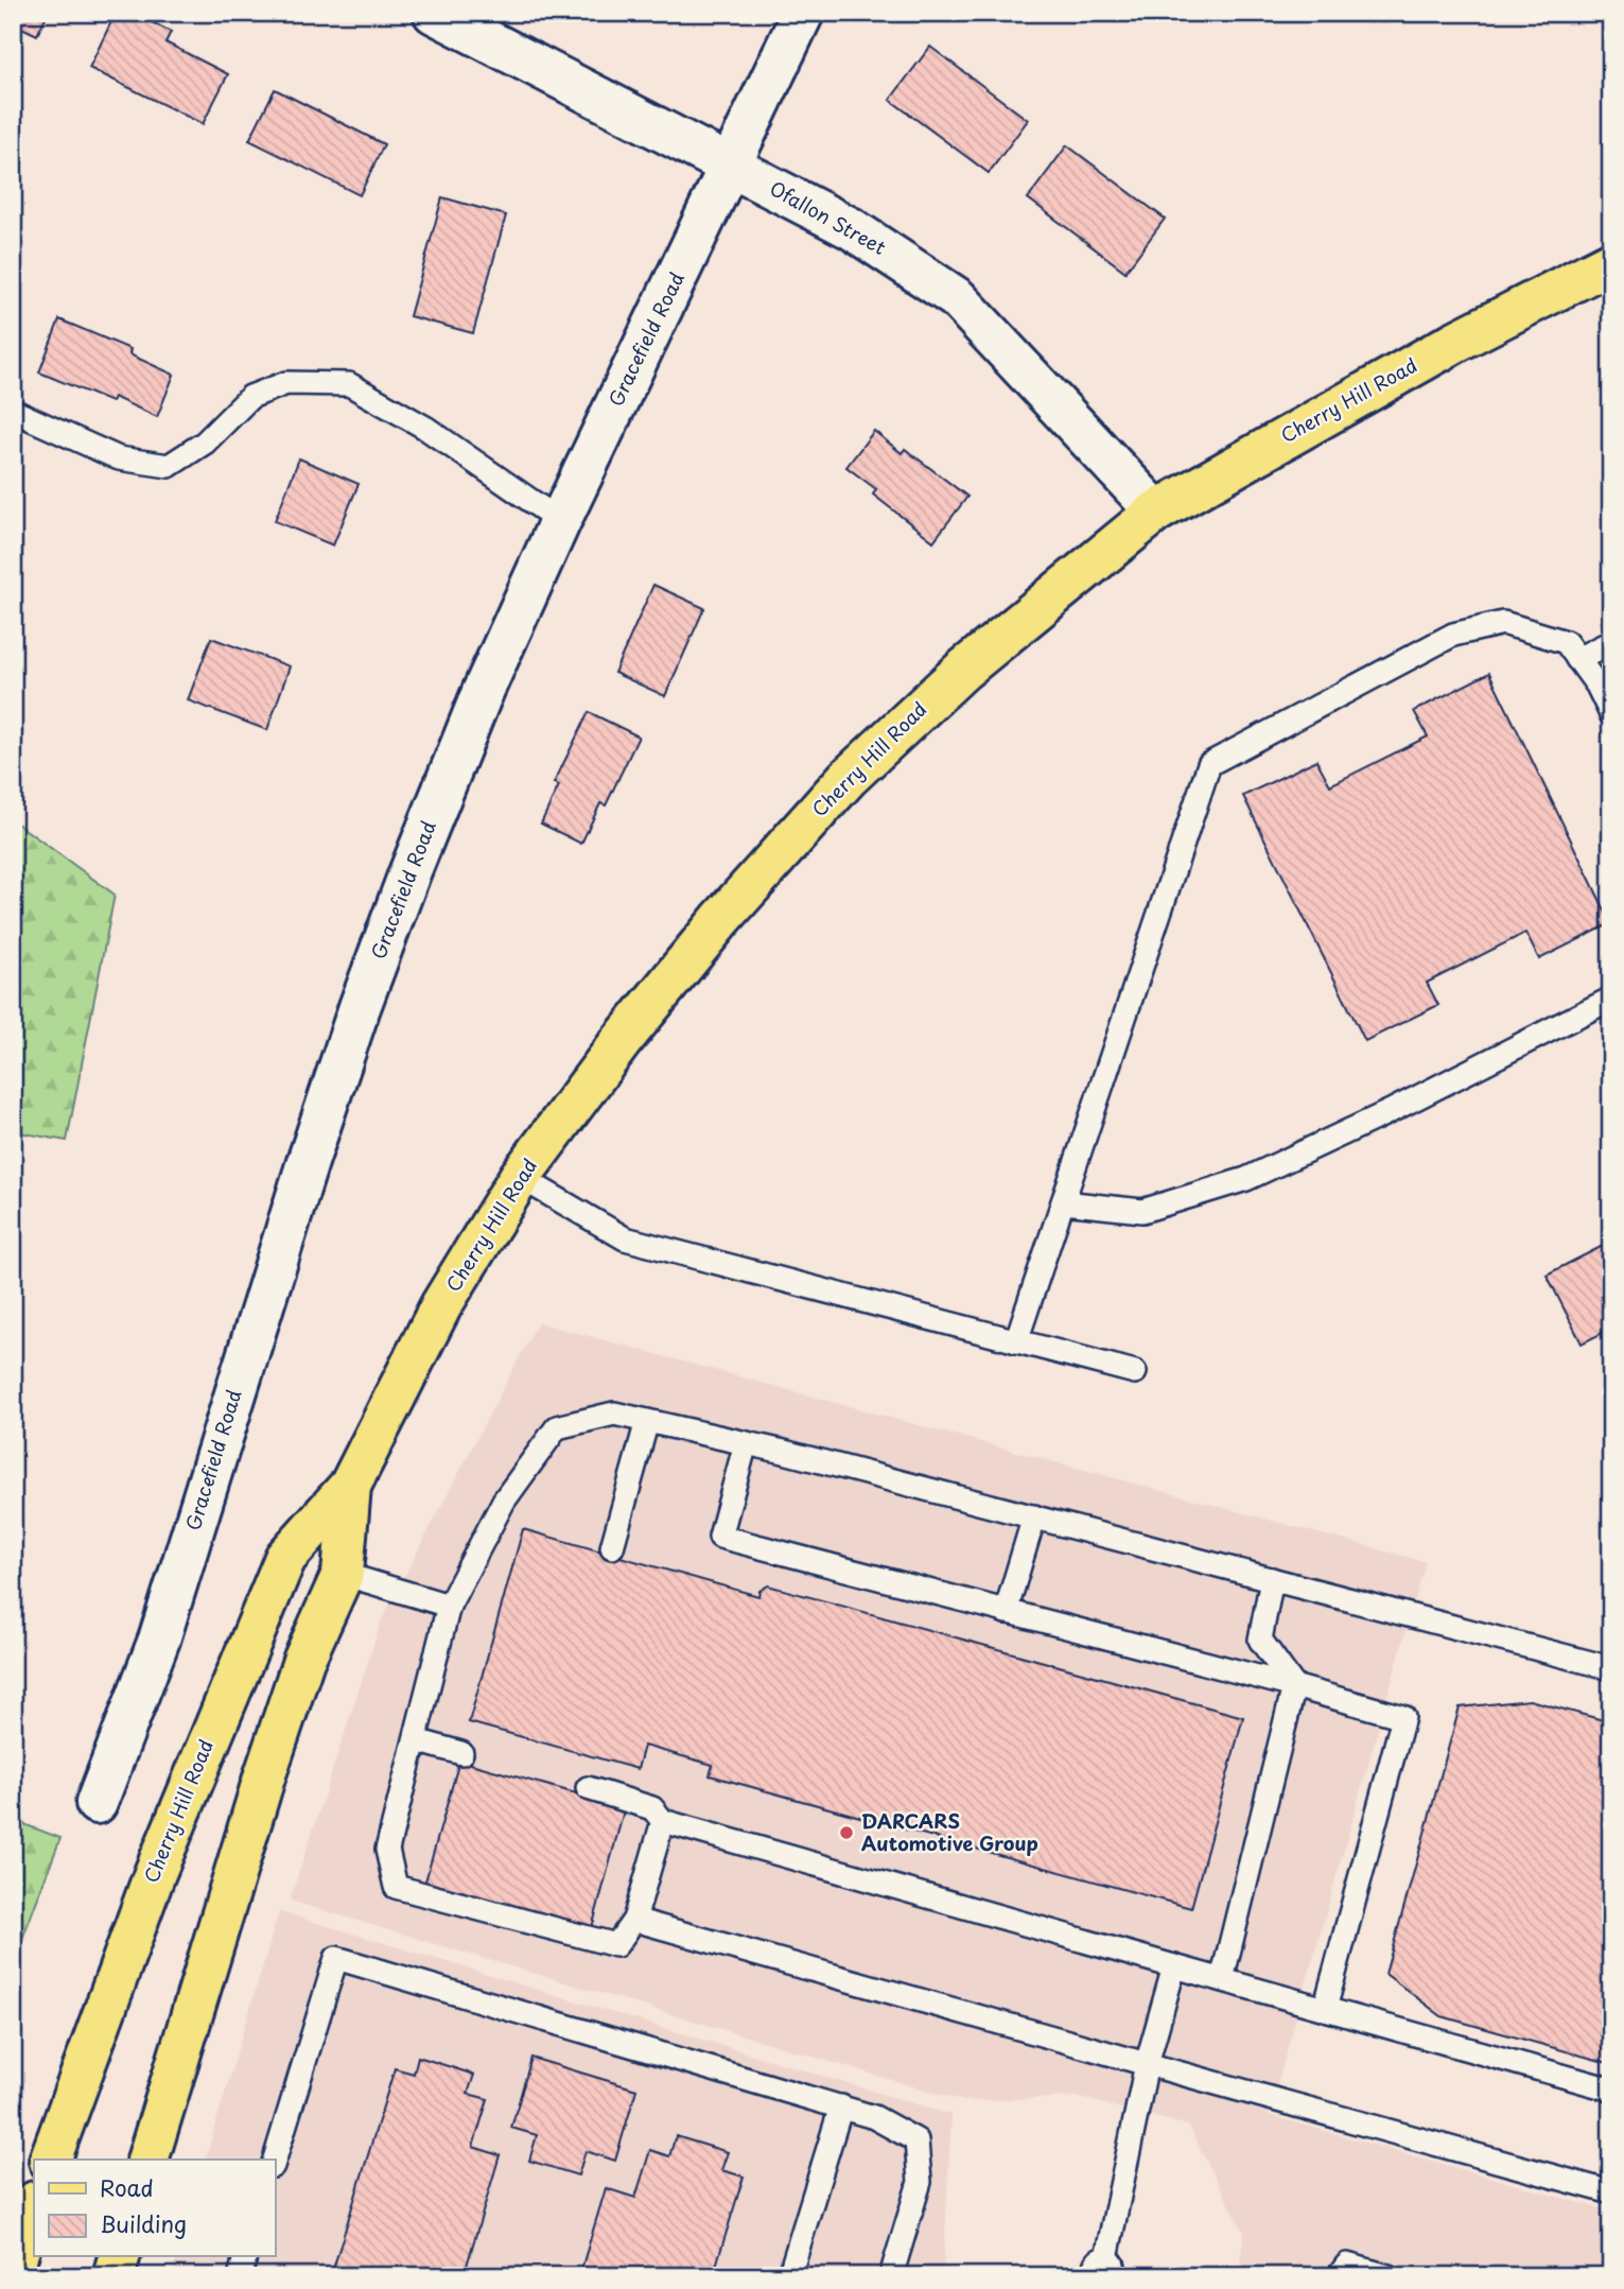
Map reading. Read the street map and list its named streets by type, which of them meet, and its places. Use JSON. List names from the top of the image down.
{
  "streets": {
    "main road": ["Cherry Hill Road"],
    "street": ["Ofallon Street", "Gracefield Road"]
  },
  "crossings": [
    ["Ofallon Street", "Gracefield Road"],
    ["Ofallon Street", "Cherry Hill Road"]
  ],
  "places": ["DARCARS Automotive Group"],
  "legend": ["Road", "Building"]
}
